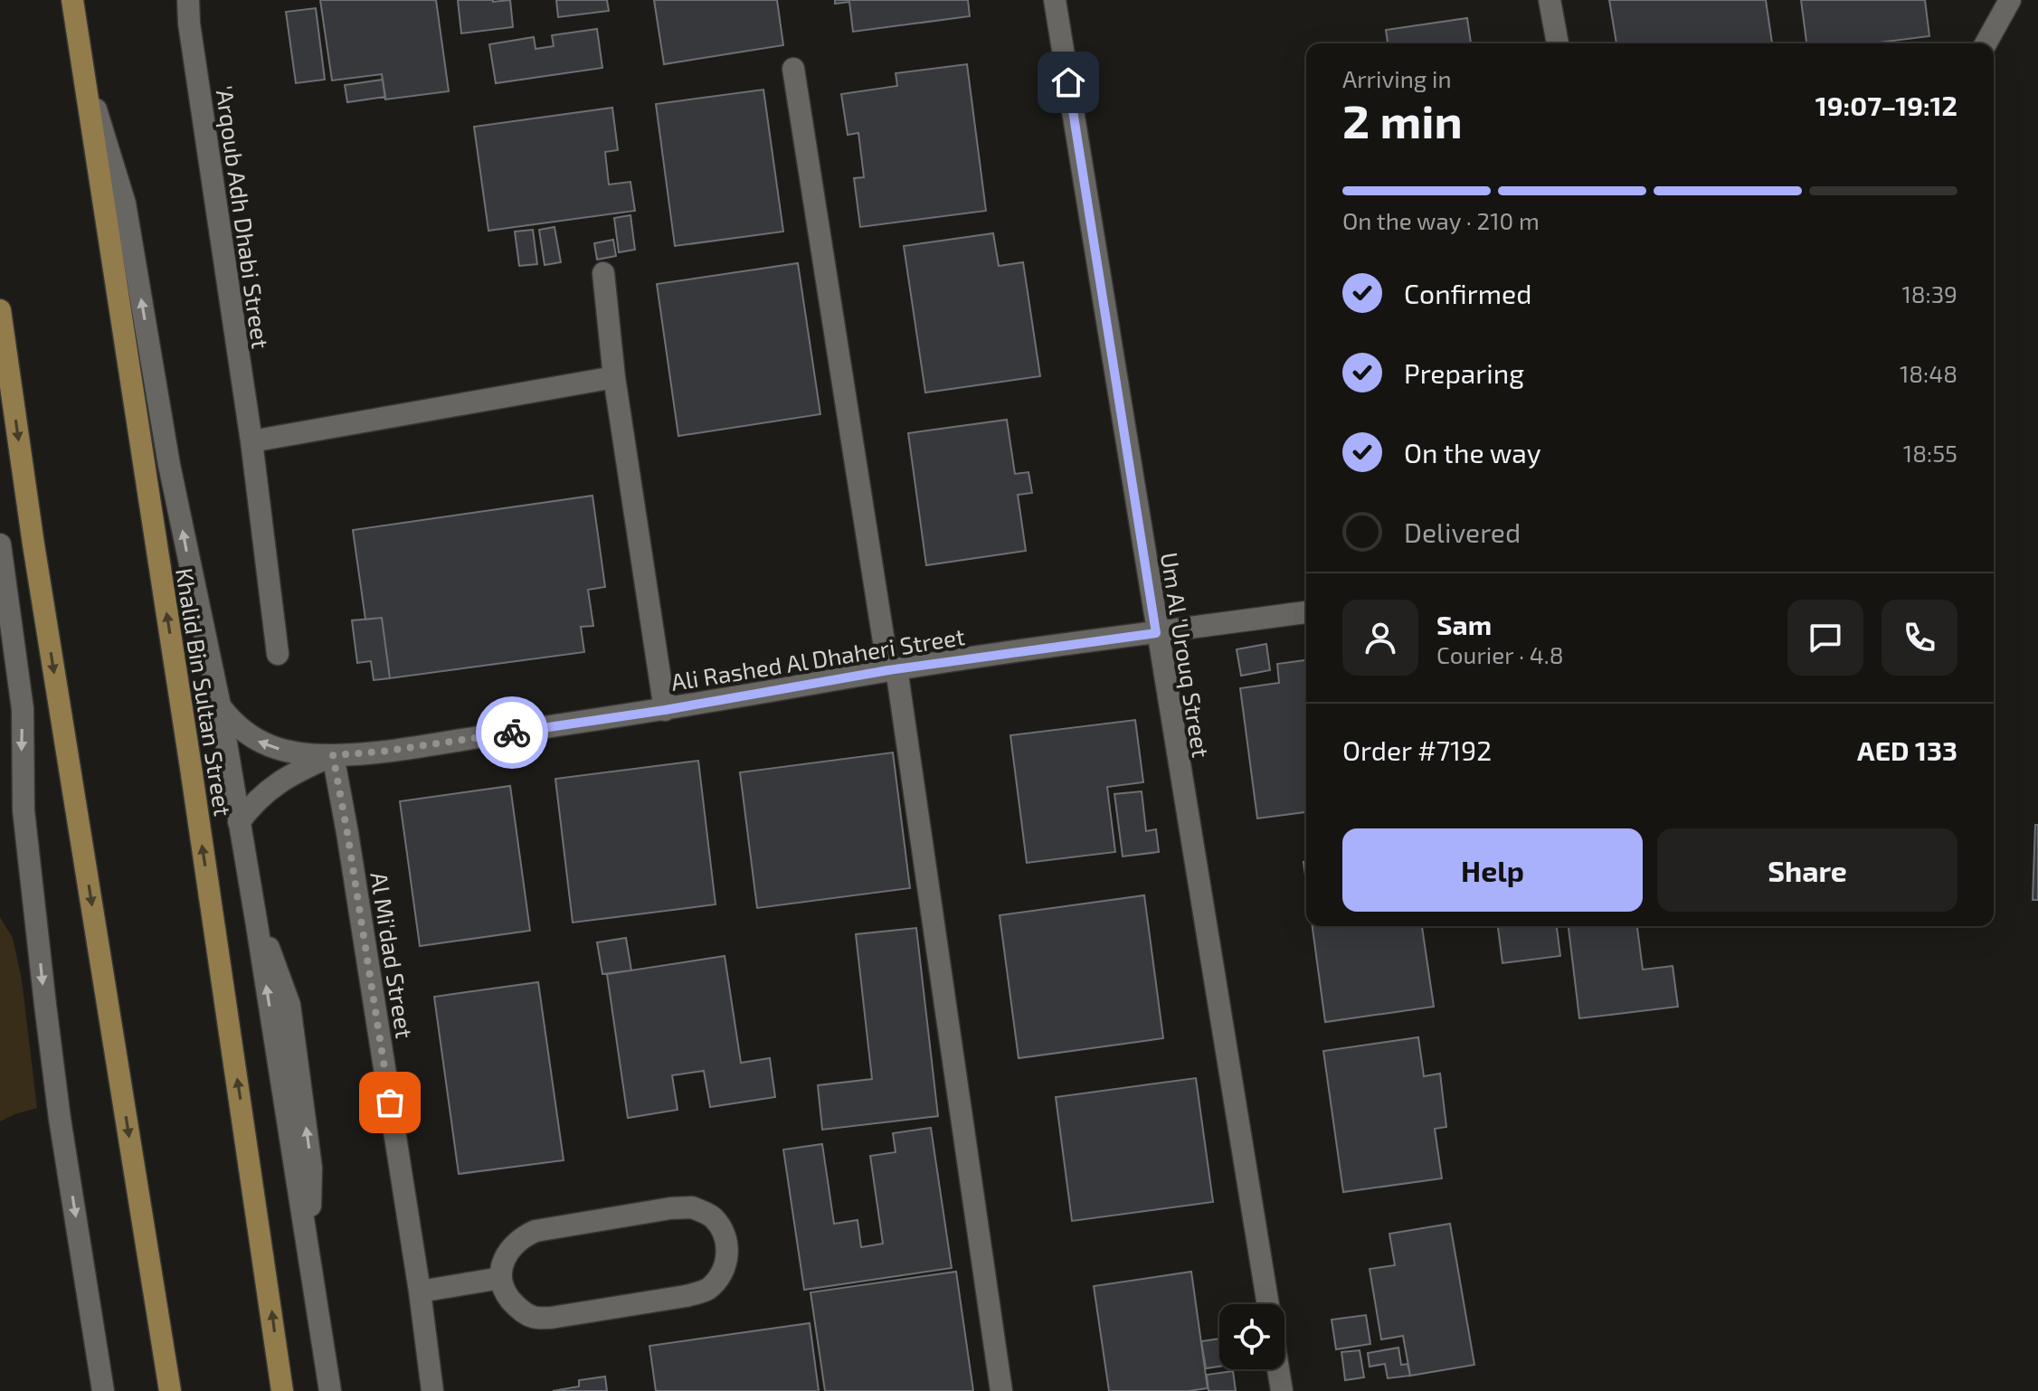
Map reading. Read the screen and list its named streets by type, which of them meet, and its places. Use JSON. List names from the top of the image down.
{
  "streets": {
    "main road": ["Khalid Bin Sultan Street"],
    "street": [
      "'Arqoub Adh Dhabi Street",
      "Um Al 'Urouq Street",
      "Ali Rashed Al Dhaheri Street",
      "Al Mi'dad Street"
    ]
  },
  "crossings": [
    ["Um Al 'Urouq Street", "Ali Rashed Al Dhaheri Street"],
    ["Ali Rashed Al Dhaheri Street", "Al Mi'dad Street"]
  ],
  "page": {
    "heading": ["2 min", "Arriving in", "19:07–19:12"],
    "panel": [
      "Sam",
      "Courier · 4.8",
      "Order #7192",
      "AED 133"
    ],
    "bar": "On the way · 210 m",
    "list": [
      ["Confirmed", "18:39"],
      ["Preparing", "18:48"],
      ["On the way", "18:55"],
      "Delivered"
    ],
    "buttons": ["Help", "Share"]
  }
}
